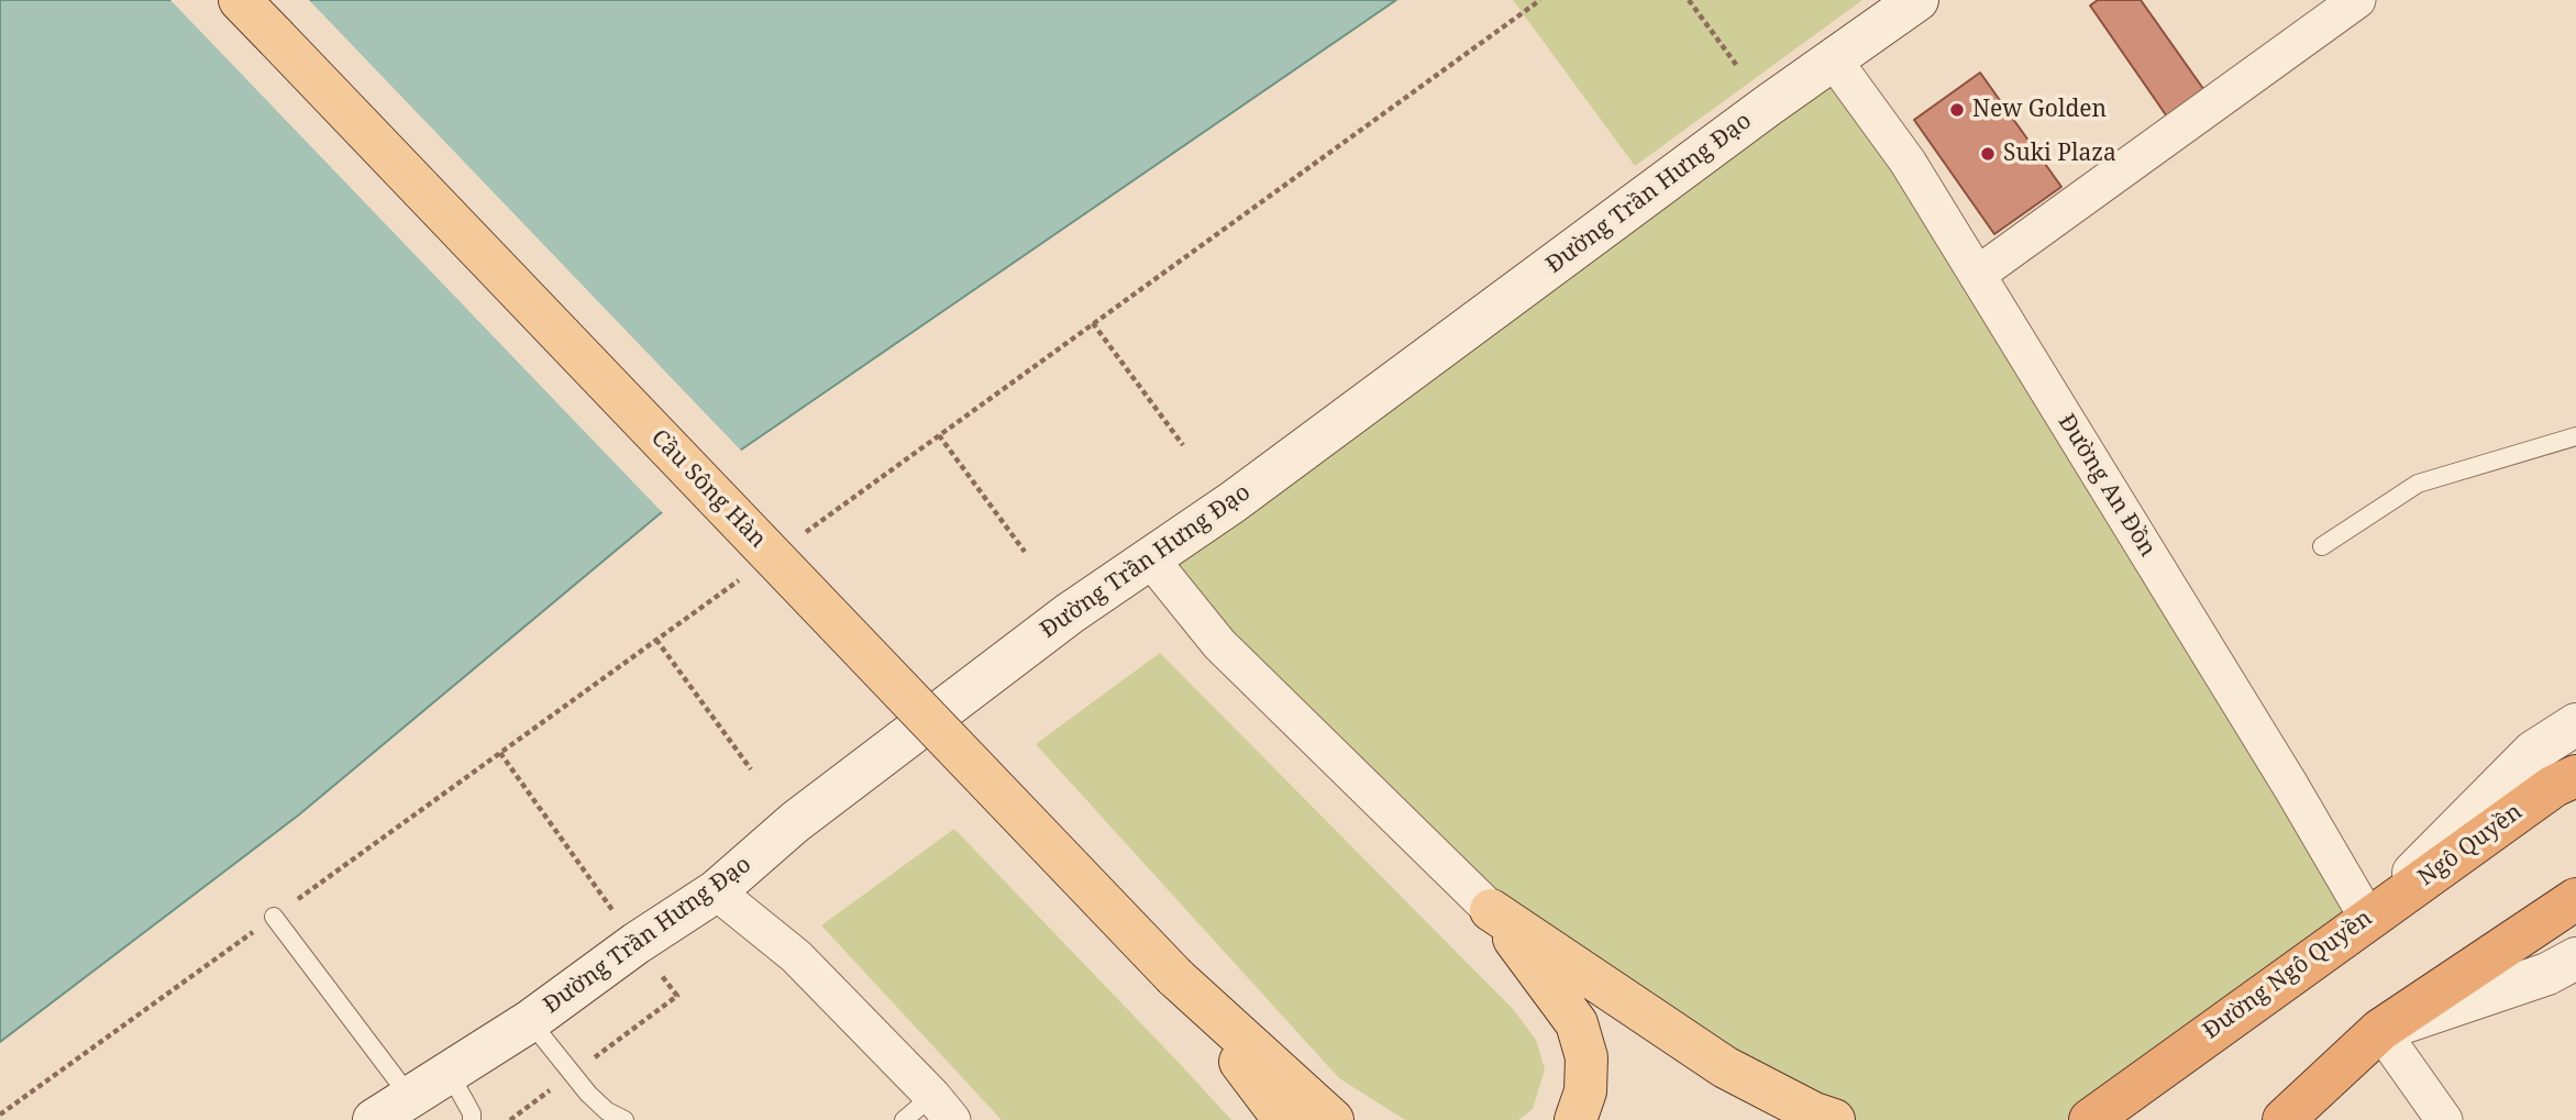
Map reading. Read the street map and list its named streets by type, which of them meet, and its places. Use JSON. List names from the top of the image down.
{
  "streets": {
    "highway": ["Ngô Quyền", "Đường Ngô Quyền"],
    "main road": ["Đường Trần Hưng Đạo", "Cầu Sông Hàn"],
    "street": ["Đường An Đồn"]
  },
  "crossings": [
    ["Đường Trần Hưng Đạo", "Đường An Đồn"],
    ["Đường An Đồn", "Ngô Quyền"],
    ["Đường An Đồn", "Đường Ngô Quyền"],
    ["Ngô Quyền", "Đường Ngô Quyền"]
  ],
  "places": ["New Golden", "Suki Plaza"]
}
